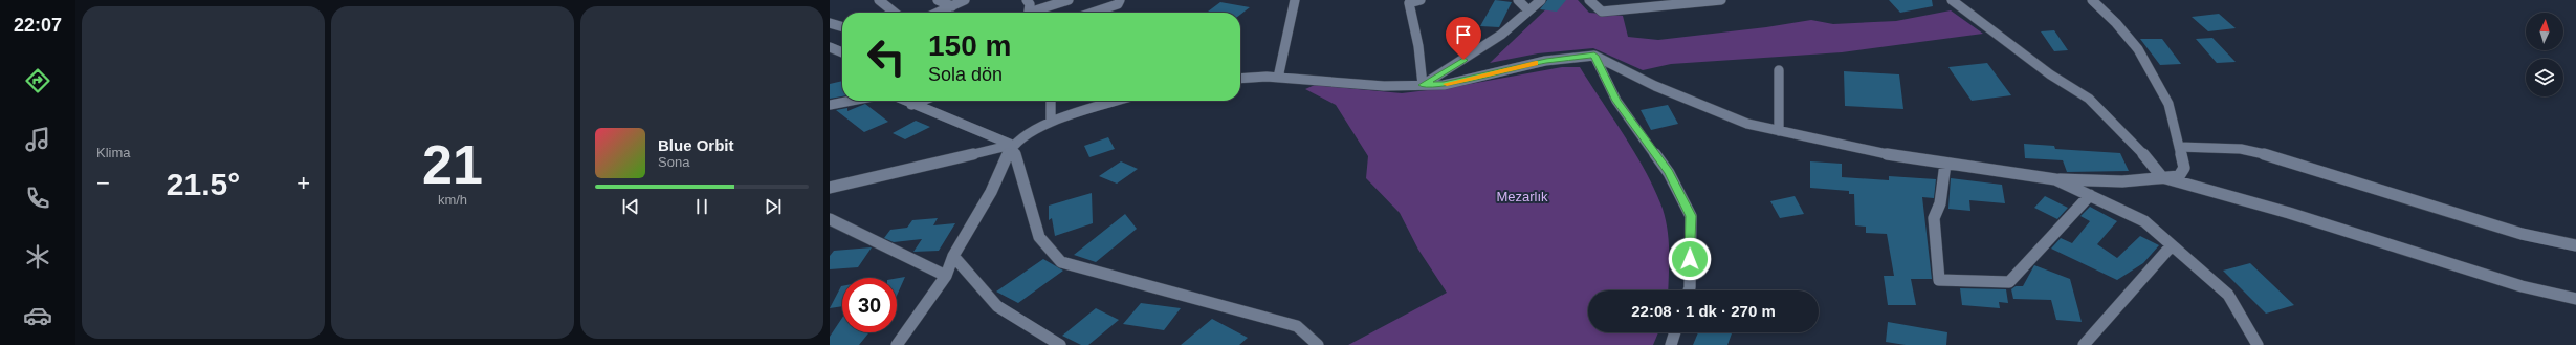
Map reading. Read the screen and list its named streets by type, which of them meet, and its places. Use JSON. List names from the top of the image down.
{
  "parks": ["Mezarlık"],
  "north": "top",
  "page": {
    "tabs": "22:07",
    "tile": [
      "Klima",
      ["21", "km/h"]
    ],
    "turn": ["150 m", "Sola dön"],
    "song": ["Blue Orbit", "Sona"],
    "heat": ["−", "21.5°", "+"],
    "limit": "30",
    "trip": "22:08 · 1 dk · 270 m"
  }
}
